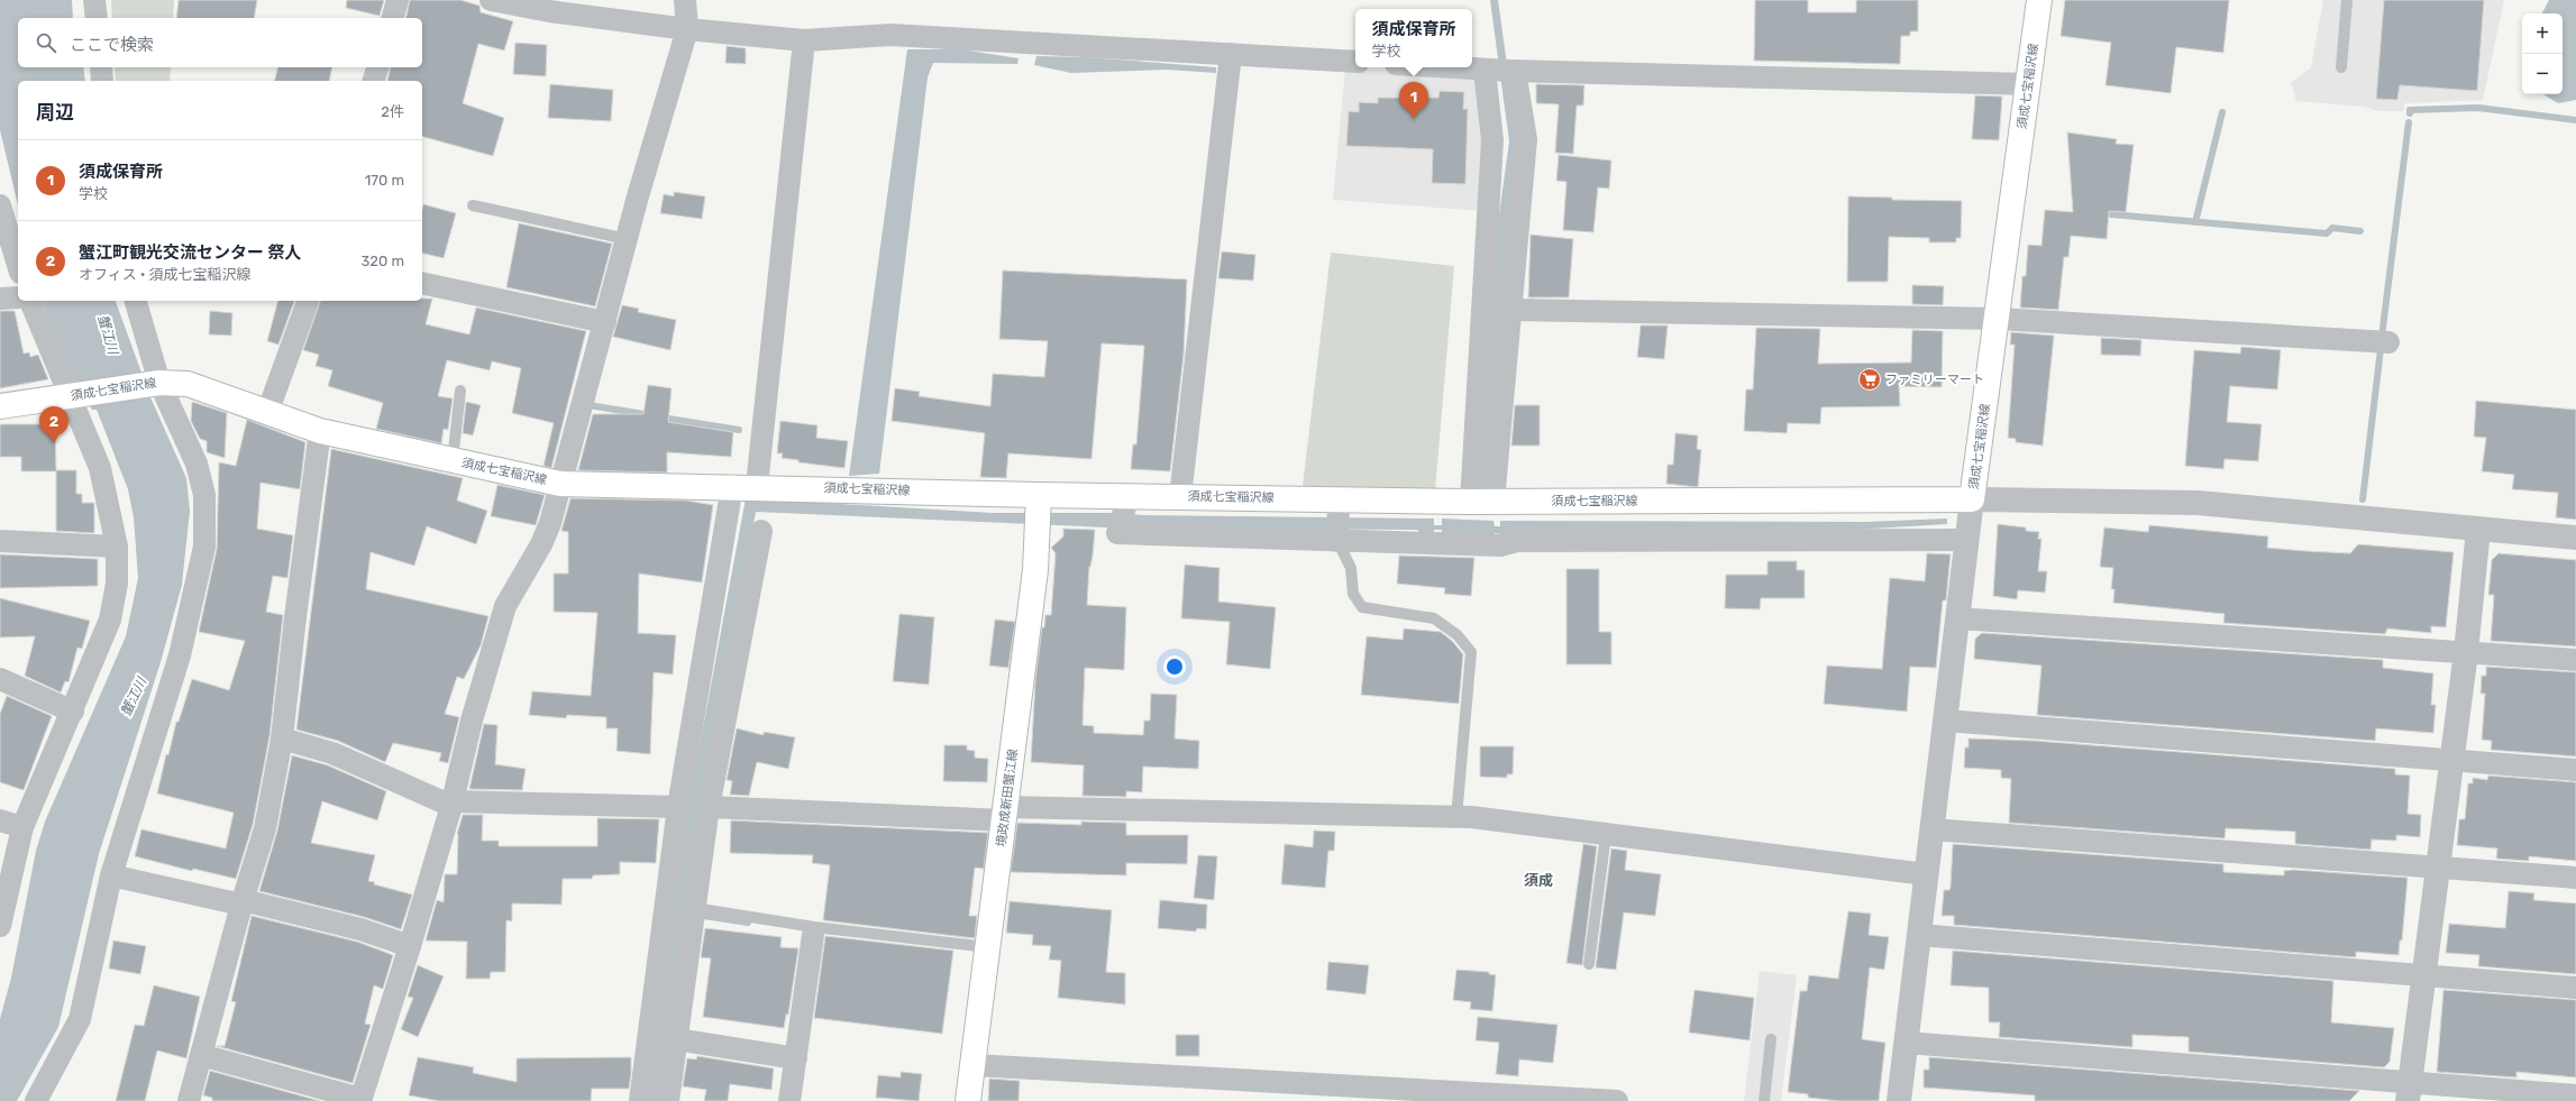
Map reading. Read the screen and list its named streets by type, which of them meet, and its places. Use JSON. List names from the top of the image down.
{
  "streets": {
    "main road": ["須成七宝稲沢線", "境政成新田蟹江線"]
  },
  "crossings": [
    ["須成七宝稲沢線", "境政成新田蟹江線"]
  ],
  "districts": ["須成"],
  "water": ["蟹江川"],
  "places": {
    "supermarket": ["ファミリーマート"]
  },
  "page": {
    "popup": ["須成保育所", "学校"],
    "map_buttons": ["+", "−"],
    "search": "ここで検索",
    "heading": ["周辺", "2件"],
    "pins": ["1", "2"],
    "list": [
      {
        "mark": "1",
        "name": "須成保育所",
        "note": "学校",
        "value": "170 m"
      },
      {
        "mark": "2",
        "name": "蟹江町観光交流センター 祭人",
        "note": "オフィス · 須成七宝稲沢線",
        "value": "320 m"
      }
    ]
  }
}
